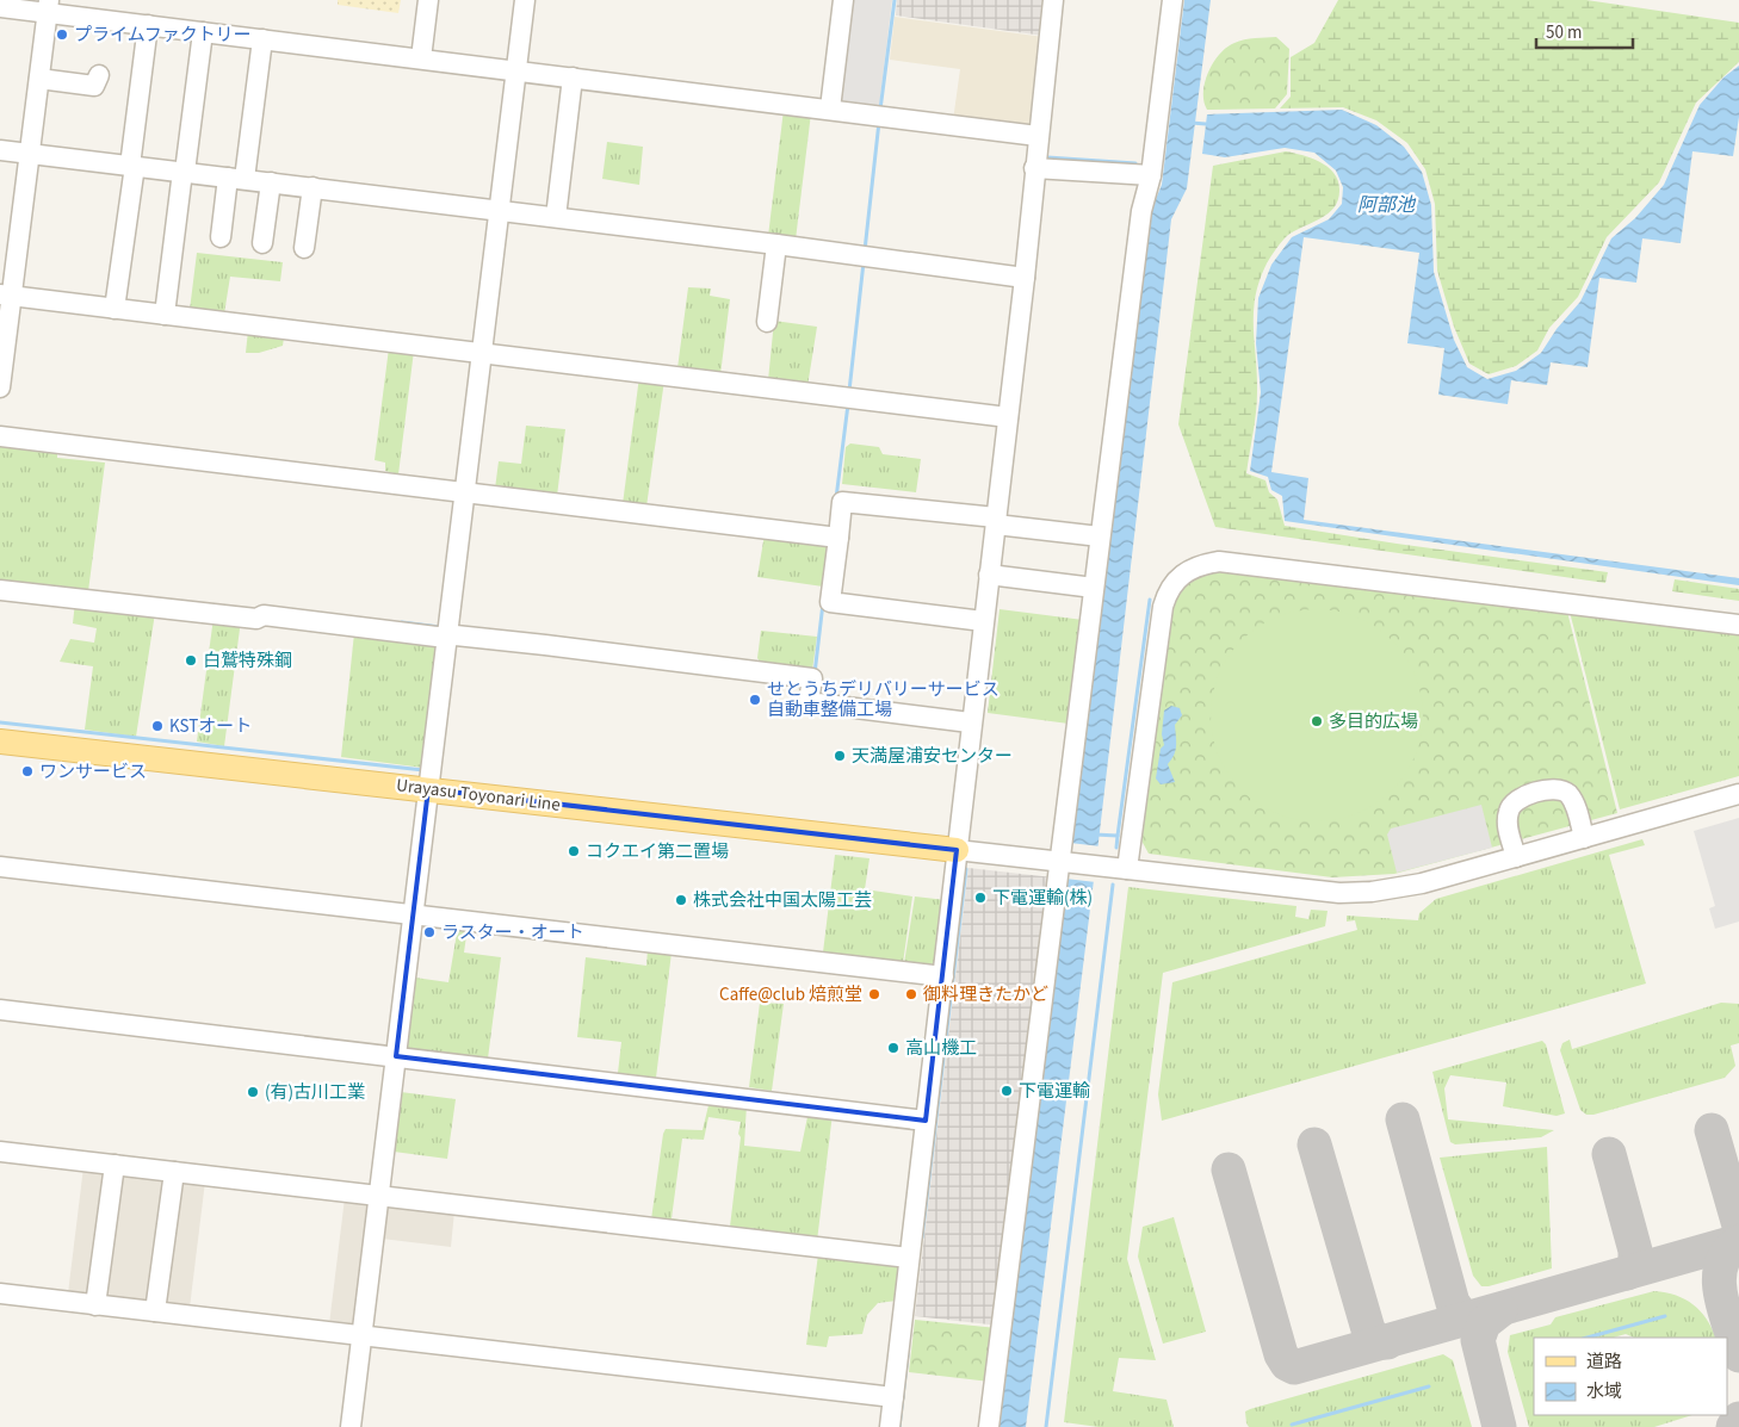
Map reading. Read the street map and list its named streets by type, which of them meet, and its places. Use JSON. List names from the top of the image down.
{
  "streets": {
    "main road": ["Urayasu Toyonari Line"]
  },
  "water": ["阿部池"],
  "places": [
    "プライムファクトリー",
    "白鷲特殊鋼",
    "せとうちデリバリーサービス 自動車整備工場",
    "多目的広場",
    "KSTオート",
    "天満屋浦安センター",
    "ワンサービス",
    "コクエイ第二置場",
    "下電運輸(株)",
    "株式会社中国太陽工芸",
    "ラスター・オート",
    "Caffe@club 焙煎堂",
    "御料理きたかど",
    "高山機工",
    "下電運輸",
    "(有)古川工業"
  ],
  "legend": ["道路", "水域"],
  "scale_bar": "50 m"
}
